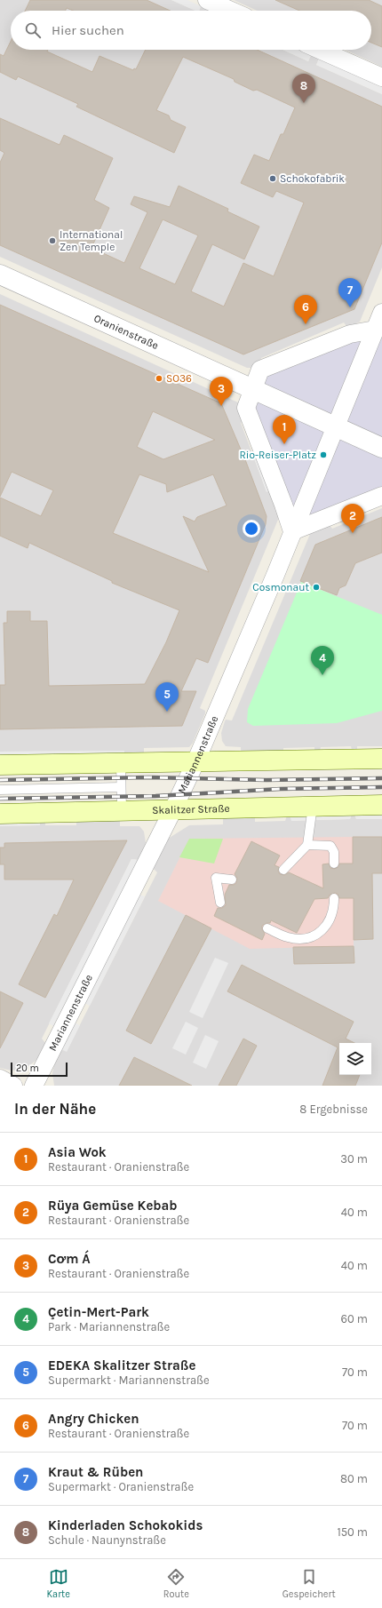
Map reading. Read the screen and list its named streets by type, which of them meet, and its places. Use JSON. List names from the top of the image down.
{
  "streets": {
    "main road": ["Skalitzer Straße"],
    "street": ["Oranienstraße", "Mariannenstraße"]
  },
  "crossings": [
    ["Mariannenstraße", "Skalitzer Straße"]
  ],
  "places": [
    "Schokofabrik",
    "International Zen Temple",
    "SO36",
    "Rio-Reiser-Platz",
    "Cosmonaut"
  ],
  "scale_bar": "20 m",
  "page": {
    "search": "Hier suchen",
    "pins": [
      "8",
      "7",
      "6",
      "3",
      "1",
      "2",
      "4",
      "5"
    ],
    "scale": "20 m",
    "heading": ["In der Nähe", "8 Ergebnisse"],
    "list": [
      {
        "mark": "1",
        "name": "Asia Wok",
        "note": "Restaurant · Oranienstraße",
        "value": "30 m"
      },
      {
        "mark": "2",
        "name": "Rüya Gemüse Kebab",
        "note": "Restaurant · Oranienstraße",
        "value": "40 m"
      },
      {
        "mark": "3",
        "name": "Cơm Á",
        "note": "Restaurant · Oranienstraße",
        "value": "40 m"
      },
      {
        "mark": "4",
        "name": "Çetin-Mert-Park",
        "note": "Park · Mariannenstraße",
        "value": "60 m"
      },
      {
        "mark": "5",
        "name": "EDEKA Skalitzer Straße",
        "note": "Supermarkt · Mariannenstraße",
        "value": "70 m"
      },
      {
        "mark": "6",
        "name": "Angry Chicken",
        "note": "Restaurant · Oranienstraße",
        "value": "70 m"
      },
      {
        "mark": "7",
        "name": "Kraut & Rüben",
        "note": "Supermarkt · Oranienstraße",
        "value": "80 m"
      },
      {
        "mark": "8",
        "name": "Kinderladen Schokokids",
        "note": "Schule · Naunynstraße",
        "value": "150 m"
      }
    ],
    "nav": ["Karte", "Route", "Gespeichert"]
  }
}
